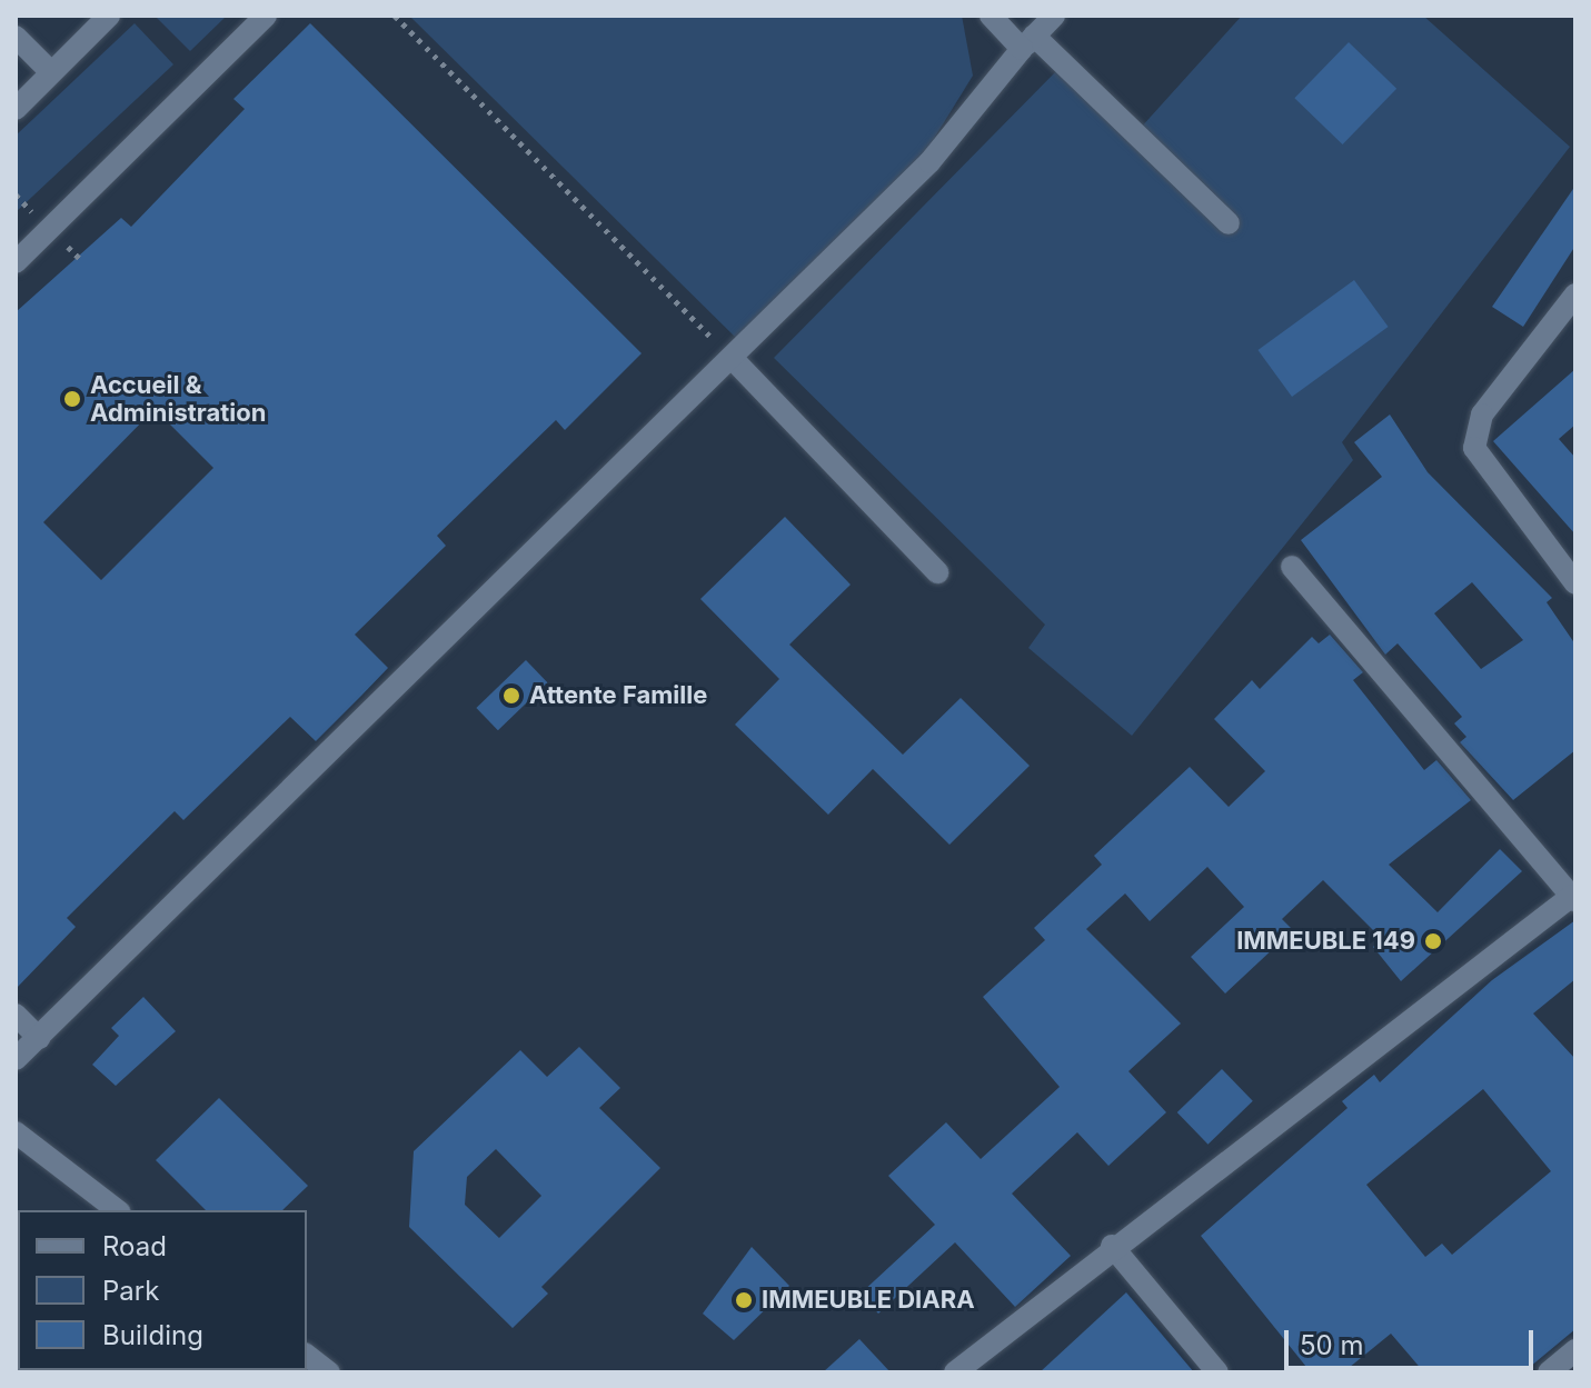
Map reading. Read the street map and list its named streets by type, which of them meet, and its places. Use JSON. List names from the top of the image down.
{
  "places": [
    "Accueil & Administration",
    "Attente Famille",
    "IMMEUBLE 149",
    "IMMEUBLE DIARA"
  ],
  "legend": ["Road", "Park", "Building"],
  "scale_bar": "50 m"
}
